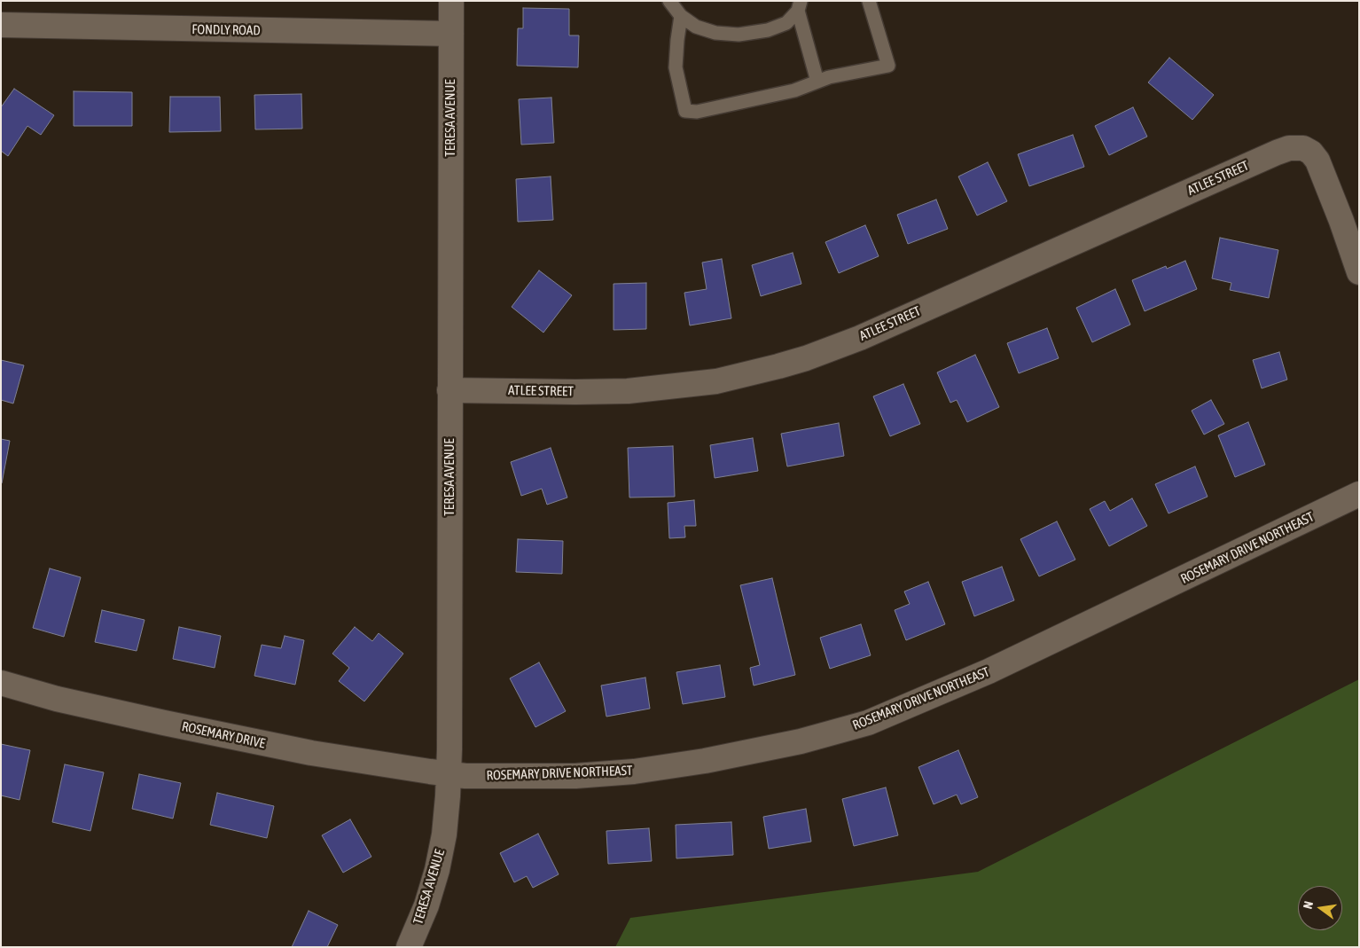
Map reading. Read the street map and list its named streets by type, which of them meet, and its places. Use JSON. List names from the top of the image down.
{
  "streets": {
    "street": [
      "FONDLY ROAD",
      "TERESA AVENUE",
      "ATLEE STREET",
      "ROSEMARY DRIVE NORTHEAST",
      "ROSEMARY DRIVE"
    ]
  },
  "crossings": [
    ["FONDLY ROAD", "TERESA AVENUE"],
    ["TERESA AVENUE", "ATLEE STREET"],
    ["TERESA AVENUE", "ROSEMARY DRIVE NORTHEAST"],
    ["TERESA AVENUE", "ROSEMARY DRIVE"],
    ["ROSEMARY DRIVE NORTHEAST", "ROSEMARY DRIVE"]
  ],
  "north": "left"
}
